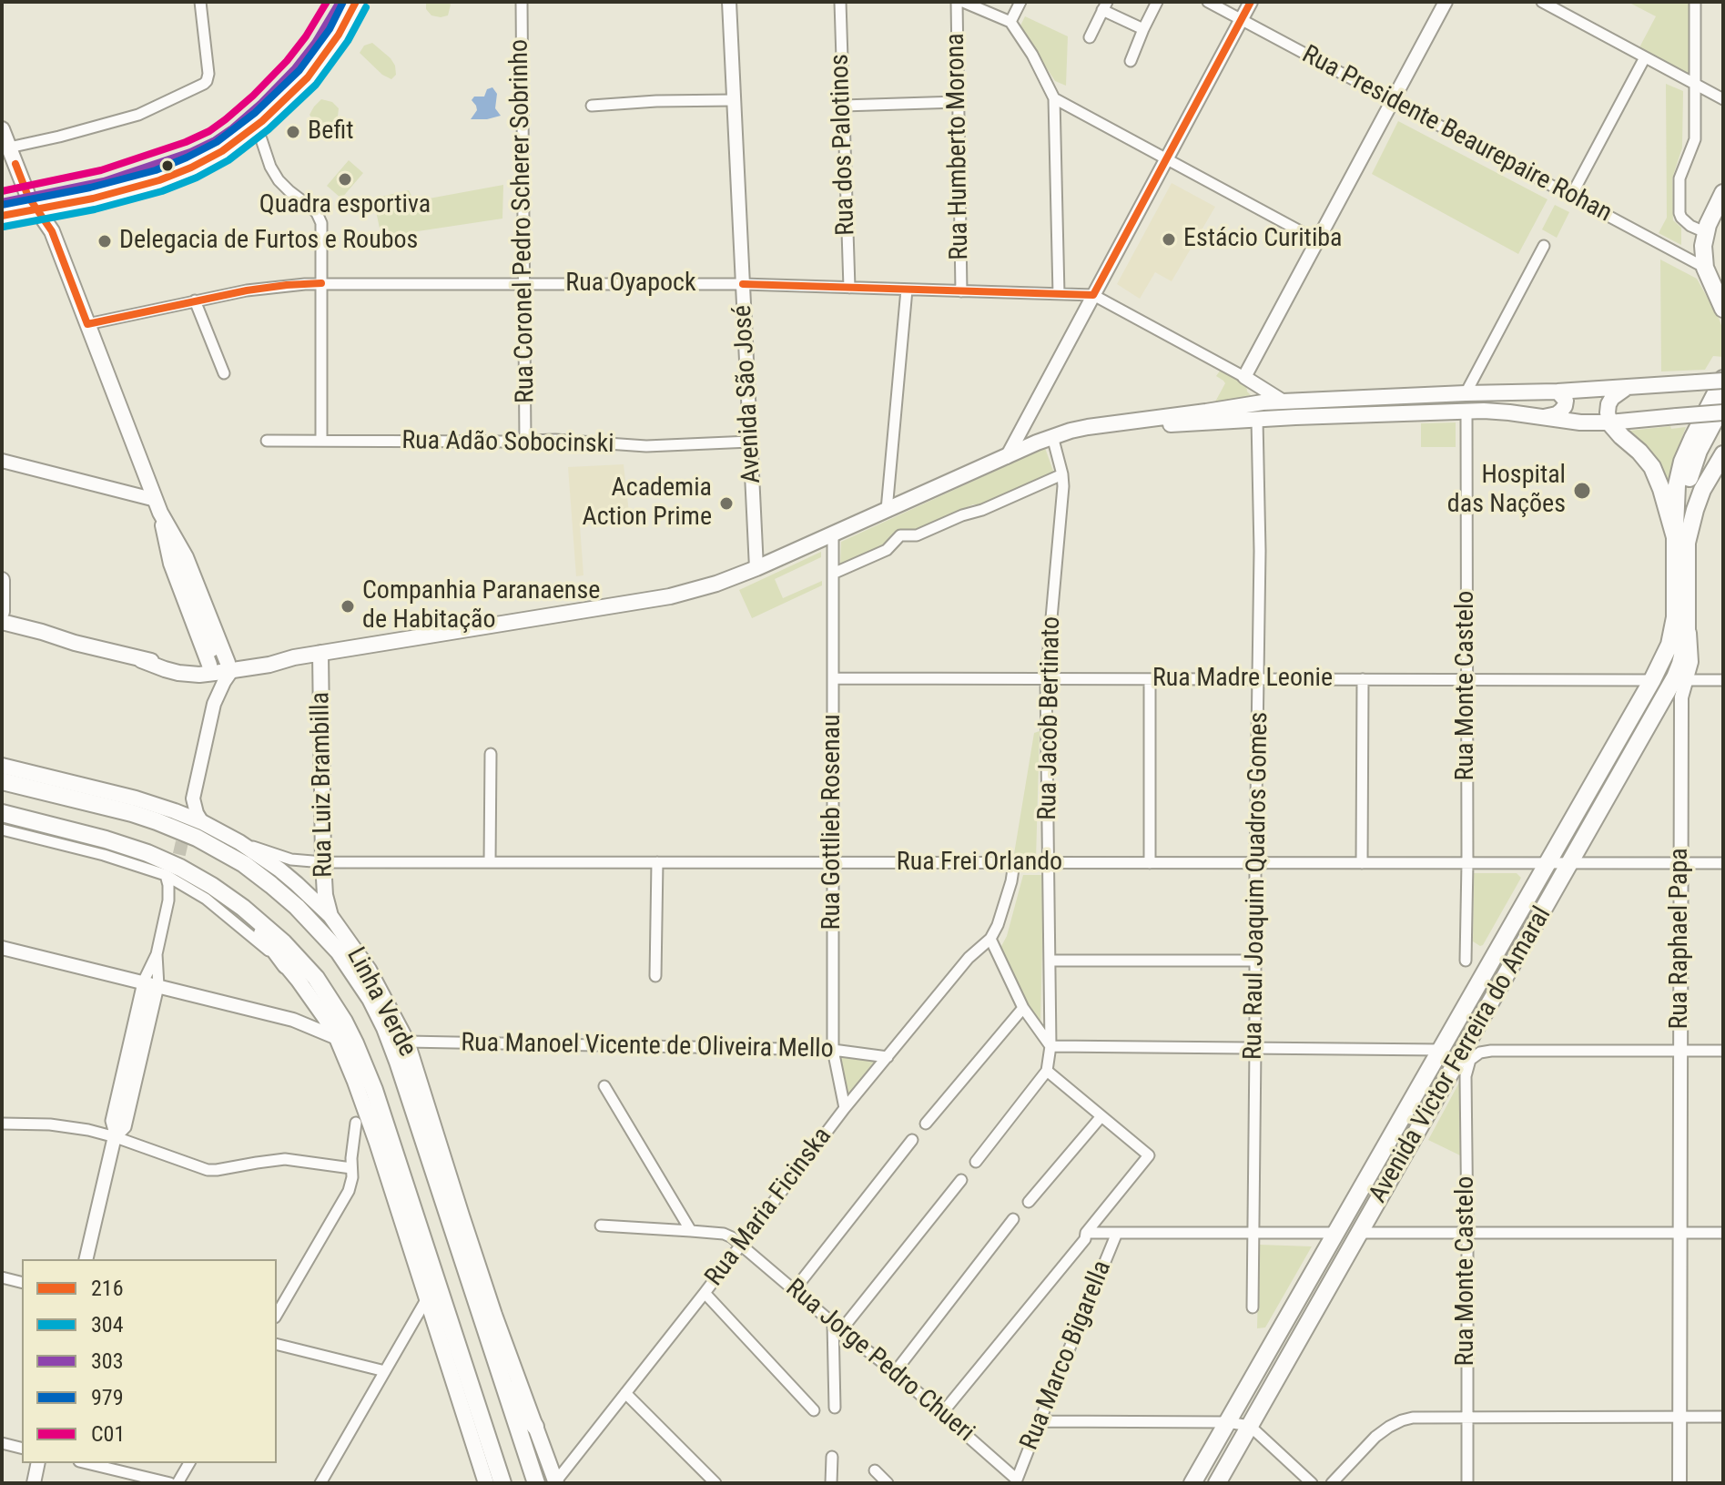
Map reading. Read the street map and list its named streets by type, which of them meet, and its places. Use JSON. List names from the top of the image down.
{
  "streets": {
    "main road": [
      "Rua Luiz Brambilla",
      "Rua Raphael Papa",
      "Linha Verde",
      "Avenida Victor Ferreira do Amaral"
    ],
    "street": [
      "Rua Presidente Beaurepaire Rohan",
      "Rua dos Palotinos",
      "Rua Humberto Morona",
      "Rua Coronel Pedro Scherer Sobrinho",
      "Rua Oyapock",
      "Avenida São José",
      "Rua Adão Sobocinski",
      "Rua Madre Leonie",
      "Rua Monte Castelo",
      "Rua Jacob Bertinato",
      "Rua Gottlieb Rosenau",
      "Rua Frei Orlando",
      "Rua Raul Joaquim Quadros Gomes",
      "Rua Manoel Vicente de Oliveira Mello",
      "Rua Maria Ficinska",
      "Rua Marco Bigarella",
      "Rua Jorge Pedro Chueri"
    ]
  },
  "crossings": [
    ["Rua dos Palotinos", "Rua Oyapock"],
    ["Rua Humberto Morona", "Rua Oyapock"],
    ["Rua Coronel Pedro Scherer Sobrinho", "Rua Oyapock"],
    ["Rua Coronel Pedro Scherer Sobrinho", "Rua Adão Sobocinski"],
    ["Rua Oyapock", "Avenida São José"],
    ["Avenida São José", "Rua Adão Sobocinski"],
    ["Rua Madre Leonie", "Rua Monte Castelo"],
    ["Rua Madre Leonie", "Rua Jacob Bertinato"],
    ["Rua Madre Leonie", "Rua Gottlieb Rosenau"],
    ["Rua Madre Leonie", "Rua Raul Joaquim Quadros Gomes"],
    ["Rua Madre Leonie", "Avenida Victor Ferreira do Amaral"],
    ["Rua Monte Castelo", "Rua Frei Orlando"],
    ["Rua Monte Castelo", "Rua Raphael Papa"],
    ["Rua Jacob Bertinato", "Rua Frei Orlando"],
    ["Rua Luiz Brambilla", "Rua Frei Orlando"],
    ["Rua Luiz Brambilla", "Linha Verde"],
    ["Rua Gottlieb Rosenau", "Rua Frei Orlando"],
    ["Rua Gottlieb Rosenau", "Rua Manoel Vicente de Oliveira Mello"],
    ["Rua Gottlieb Rosenau", "Rua Maria Ficinska"],
    ["Rua Frei Orlando", "Rua Raul Joaquim Quadros Gomes"],
    ["Rua Frei Orlando", "Rua Raphael Papa"],
    ["Rua Frei Orlando", "Linha Verde"],
    ["Rua Frei Orlando", "Avenida Victor Ferreira do Amaral"],
    ["Rua Raphael Papa", "Avenida Victor Ferreira do Amaral"],
    ["Linha Verde", "Rua Manoel Vicente de Oliveira Mello"],
    ["Linha Verde", "Rua Maria Ficinska"],
    ["Rua Manoel Vicente de Oliveira Mello", "Rua Maria Ficinska"],
    ["Rua Maria Ficinska", "Rua Jorge Pedro Chueri"],
    ["Rua Marco Bigarella", "Rua Jorge Pedro Chueri"]
  ],
  "places": [
    "Befit",
    "Quadra esportiva",
    "Estácio Curitiba",
    "Delegacia de Furtos e Roubos",
    "Hospital das Nações",
    "Academia Action Prime",
    "Companhia Paranaense de Habitação"
  ],
  "lines": [
    "transit line 216",
    "transit line 303",
    "transit line 979",
    "transit line C01",
    "transit line 304"
  ],
  "legend": [
    "216",
    "304",
    "303",
    "979",
    "C01"
  ]
}
